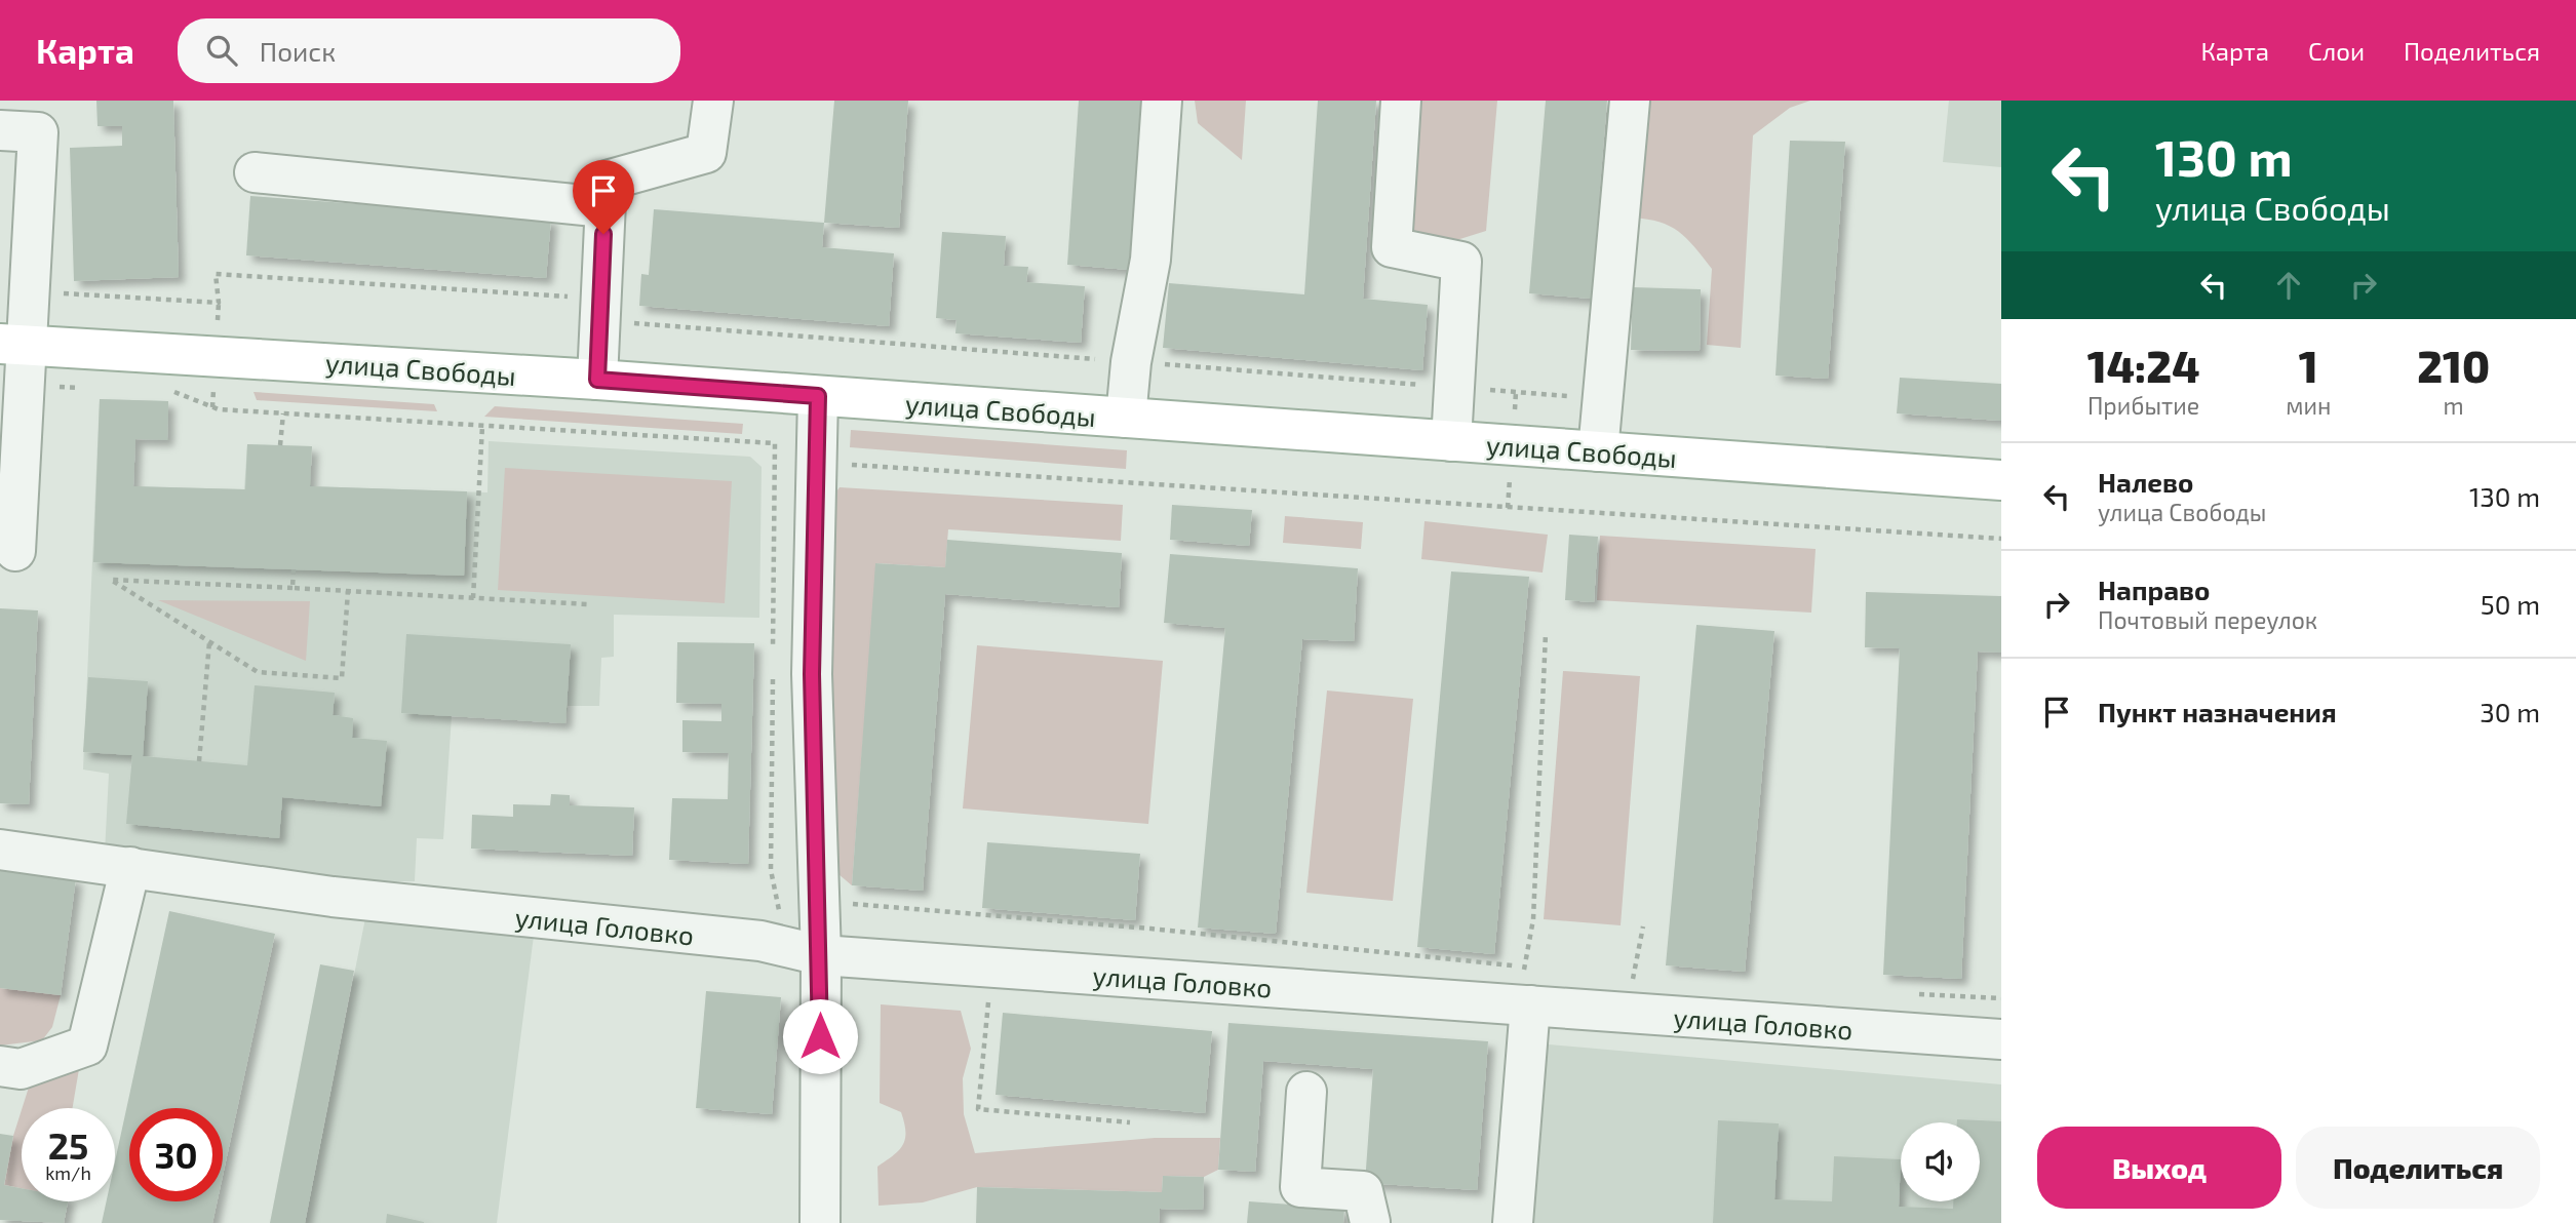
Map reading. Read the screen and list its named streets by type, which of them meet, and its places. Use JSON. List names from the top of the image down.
{
  "streets": {
    "main road": ["улица Свободы"],
    "street": ["улица Головко"]
  },
  "page": {
    "header": "Карта",
    "search": "Поиск",
    "nav": ["Карта", "Слои", "Поделиться"],
    "turn": ["130 m", "улица Свободы"],
    "eta": [
      "14:24",
      "Прибытие",
      "1",
      "мин",
      "210",
      "m"
    ],
    "list": [
      {
        "name": "Налево",
        "note": "улица Свободы",
        "value": "130 m"
      },
      {
        "name": "Направо",
        "note": "Почтовый переулок",
        "value": "50 m"
      },
      {
        "name": "Пункт назначения",
        "value": "30 m"
      }
    ],
    "speed": "25 km/h",
    "limit": "30",
    "buttons": ["Выход", "Поделиться"]
  }
}
